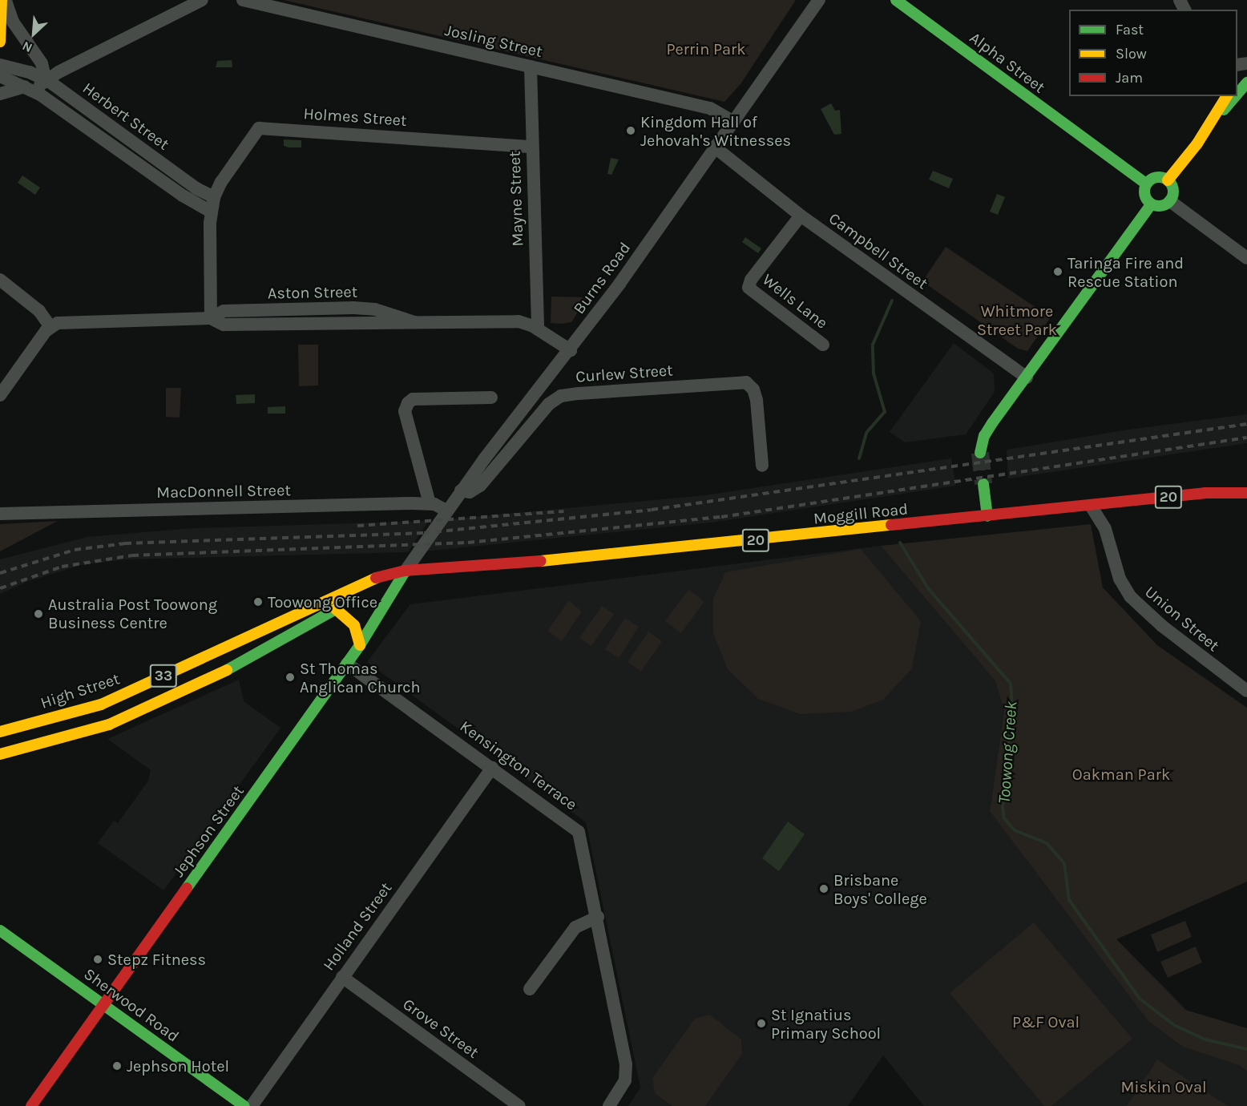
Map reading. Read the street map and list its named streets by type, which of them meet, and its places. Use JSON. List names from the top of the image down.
{
  "streets": {
    "main road": [
      "Alpha Street",
      "20",
      "Moggill Road",
      "33",
      "High Street",
      "Jephson Street",
      "Sherwood Road"
    ],
    "street": [
      "Josling Street",
      "Herbert Street",
      "Holmes Street",
      "Mayne Street",
      "Campbell Street",
      "Burns Road",
      "Aston Street",
      "Wells Lane",
      "Curlew Street",
      "MacDonnell Street",
      "Union Street",
      "Kensington Terrace",
      "Holland Street",
      "Grove Street"
    ]
  },
  "crossings": [
    ["Josling Street", "Mayne Street"],
    ["Josling Street", "Burns Road"],
    ["Herbert Street", "Holmes Street"],
    ["Holmes Street", "Mayne Street"],
    ["Mayne Street", "Aston Street"],
    ["Campbell Street", "Burns Road"],
    ["Campbell Street", "Wells Lane"],
    ["Burns Road", "Aston Street"],
    ["Burns Road", "Curlew Street"],
    ["Burns Road", "MacDonnell Street"],
    ["Burns Road", "Moggill Road"],
    ["Burns Road", "High Street"],
    ["Burns Road", "Jephson Street"],
    ["Moggill Road", "Union Street"],
    ["Moggill Road", "High Street"],
    ["Moggill Road", "Jephson Street"],
    ["High Street", "Jephson Street"],
    ["Kensington Terrace", "Jephson Street"],
    ["Kensington Terrace", "Holland Street"],
    ["Jephson Street", "Sherwood Road"],
    ["Holland Street", "Grove Street"]
  ],
  "water": ["Toowong Creek"],
  "parks": [
    "Perrin Park",
    "Whitmore Street Park",
    "Oakman Park",
    "P&F Oval",
    "Miskin Oval"
  ],
  "places": [
    "Kingdom Hall of Jehovah's Witnesses",
    "Taringa Fire and Rescue Station",
    "Toowong Office",
    "Australia Post Toowong Business Centre",
    "St Thomas Anglican Church",
    "Brisbane Boys' College",
    "Stepz Fitness",
    "St Ignatius Primary School",
    "Jephson Hotel"
  ],
  "legend": ["Fast", "Slow", "Jam"],
  "north": "bottom left"
}
